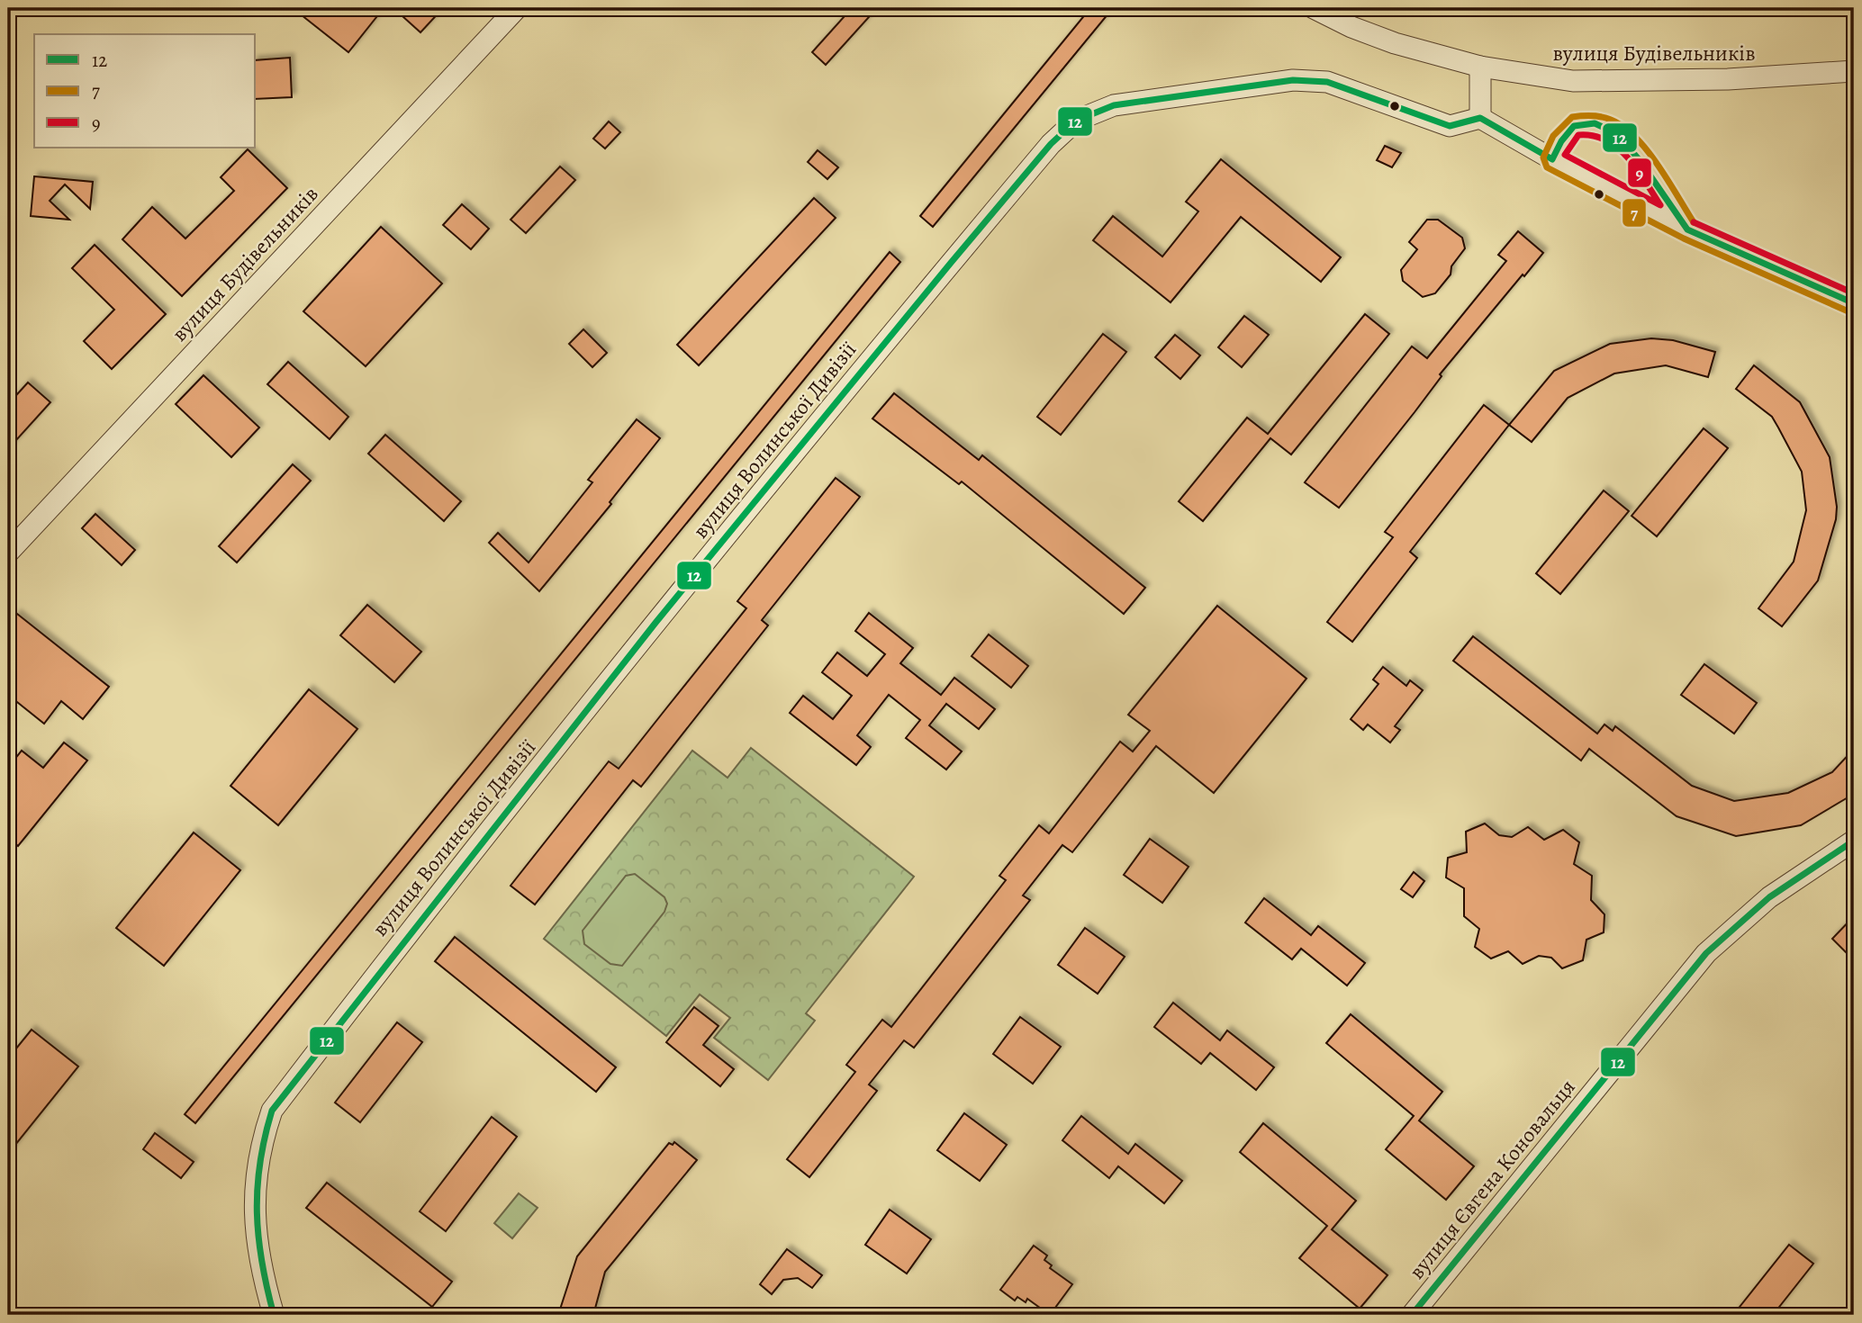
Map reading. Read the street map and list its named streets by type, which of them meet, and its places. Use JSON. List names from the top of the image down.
{
  "streets": {
    "street": ["вулиця Будівельників", "вулиця Волинської Дивізії", "вулиця Євгена Коновальця"]
  },
  "lines": ["transit line 12", "transit line 7", "transit line 9"],
  "legend": ["12", "7", "9"]
}
